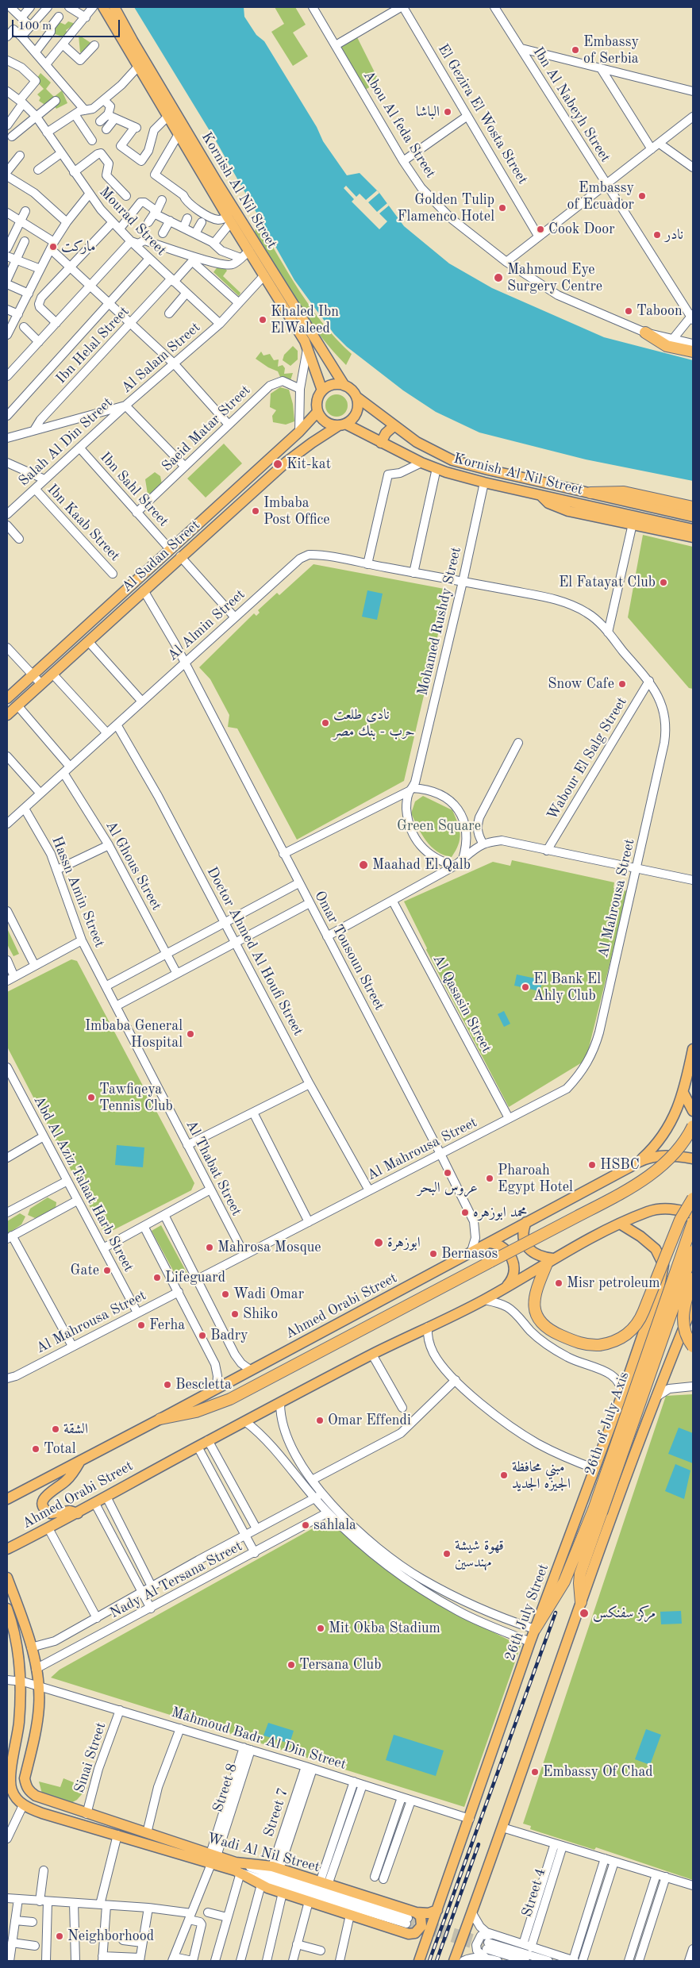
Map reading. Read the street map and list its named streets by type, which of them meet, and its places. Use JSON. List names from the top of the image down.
{
  "streets": {
    "highway": ["26th of July Axis"],
    "main road": [
      "Kornish Al Nil Street",
      "Al Sudan Street",
      "Ahmed Orabi Street",
      "26th July Street",
      "Wadi Al Nil Street"
    ],
    "street": [
      "Ibn Al Nabeyh Street",
      "El Gezira El Wosta Street",
      "Abou Al feda Street",
      "Mourad Street",
      "Ibn Helal Street",
      "Al Salam Street",
      "Saeid Matar Street",
      "Salah Al Din Street",
      "Ibn Sahl Street",
      "Ibn Kaab Street",
      "Mohamed Rushdy Street",
      "Al Almin Street",
      "Wabour El Salg Street",
      "Al Ghous Street",
      "Hassn Amin Street",
      "Al Mahrousa Street",
      "Omar Tousoun Street",
      "Doctor Ahmed Al Houfi Street",
      "Al Qasasin Street",
      "Al Thabat Street",
      "Abd Al Aziz Talaat Harb Street",
      "Nady Al Tersana Street",
      "Mahmoud Badr Al Din Street",
      "Sinai Street",
      "Street 8",
      "Street 7",
      "Street 4"
    ]
  },
  "crossings": [
    ["Kornish Al Nil Street", "Al Salam Street"],
    ["Kornish Al Nil Street", "Al Sudan Street"],
    ["Kornish Al Nil Street", "Mohamed Rushdy Street"],
    ["Mourad Street", "Ibn Helal Street"],
    ["Mourad Street", "Al Salam Street"],
    ["Ibn Helal Street", "Al Salam Street"],
    ["Al Salam Street", "Salah Al Din Street"],
    ["Saeid Matar Street", "Ibn Sahl Street"],
    ["Salah Al Din Street", "Ibn Sahl Street"],
    ["Salah Al Din Street", "Ibn Kaab Street"],
    ["Ibn Sahl Street", "Al Sudan Street"],
    ["Al Sudan Street", "Omar Tousoun Street"],
    ["Mohamed Rushdy Street", "Al Almin Street"],
    ["Mohamed Rushdy Street", "Al Mahrousa Street"],
    ["Al Almin Street", "Al Ghous Street"],
    ["Al Almin Street", "Hassn Amin Street"],
    ["Al Almin Street", "Al Mahrousa Street"],
    ["Al Almin Street", "Omar Tousoun Street"],
    ["Al Almin Street", "Doctor Ahmed Al Houfi Street"],
    ["Wabour El Salg Street", "Al Mahrousa Street"],
    ["Hassn Amin Street", "Al Thabat Street"],
    ["Al Mahrousa Street", "Omar Tousoun Street"],
    ["Al Mahrousa Street", "Doctor Ahmed Al Houfi Street"],
    ["Al Mahrousa Street", "Al Qasasin Street"],
    ["Al Mahrousa Street", "Al Thabat Street"],
    ["Al Mahrousa Street", "Abd Al Aziz Talaat Harb Street"],
    ["Omar Tousoun Street", "Ahmed Orabi Street"],
    ["26th of July Axis", "26th July Street"],
    ["26th July Street", "Mahmoud Badr Al Din Street"],
    ["26th July Street", "Wadi Al Nil Street"],
    ["Mahmoud Badr Al Din Street", "Sinai Street"],
    ["Mahmoud Badr Al Din Street", "Street 8"],
    ["Mahmoud Badr Al Din Street", "Street 7"],
    ["Sinai Street", "Wadi Al Nil Street"],
    ["Street 8", "Wadi Al Nil Street"],
    ["Street 7", "Wadi Al Nil Street"]
  ],
  "parks": ["Green Square"],
  "places": [
    "Embassy of Serbia",
    "الباشا",
    "Embassy of Ecuador",
    "Golden Tulip Flamenco Hotel",
    "Cook Door",
    "نادر",
    "ماركت",
    "Mahmoud Eye Surgery Centre",
    "Taboon",
    "Khaled Ibn ElWaleed",
    "Kit-kat",
    "Imbaba Post Office",
    "El Fatayat Club",
    "Snow Cafe",
    "نادى طلعت حرب - بنك مصر",
    "Maahad El Qalb",
    "El Bank El Ahly Club",
    "Imbaba General Hospital",
    "Tawfiqeya Tennis Club",
    "HSBC",
    "عروس البحر",
    "Pharoah Egypt Hotel",
    "محمد ابوزهره",
    "ابوزهرة",
    "Mahrosa Mosque",
    "Bernasos",
    "Gate",
    "Lifeguard",
    "Misr petroleum",
    "Wadi Omar",
    "Shiko",
    "Ferha",
    "Badry",
    "Bescletta",
    "Omar Effendi",
    "الشقة",
    "Total",
    "مبني محافظة الجيزه الجديد",
    "sahlala",
    "قهوة شيشة مهندسين",
    "مركز سفنكس",
    "Mit Okba Stadium",
    "Tersana Club",
    "Embassy Of Chad",
    "Neighborhood"
  ],
  "scale_bar": "100 m"
}
